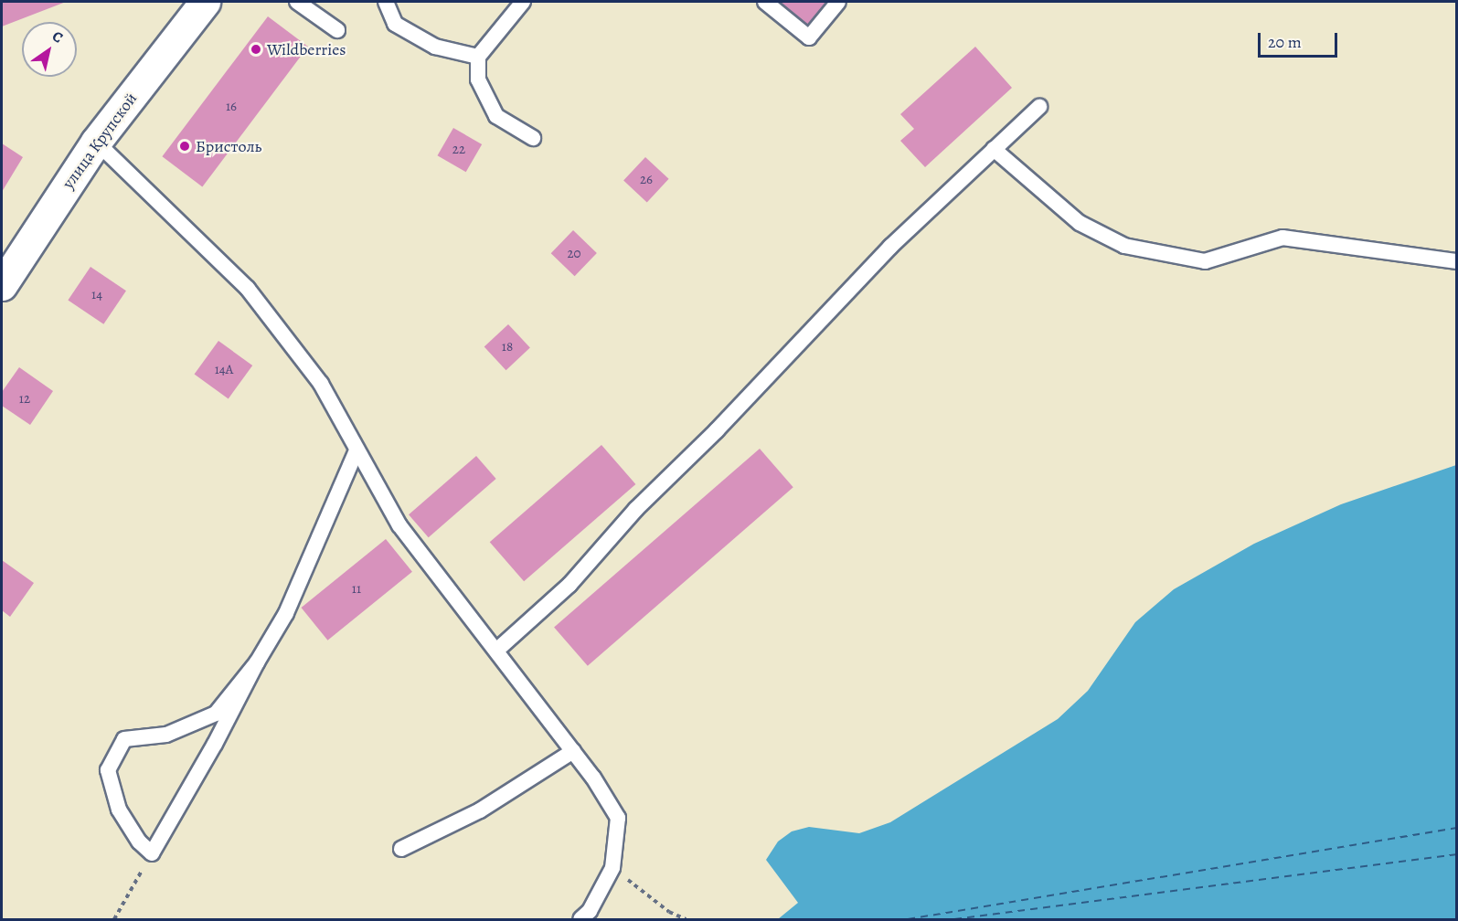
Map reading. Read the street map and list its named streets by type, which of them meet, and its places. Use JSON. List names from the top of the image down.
{
  "streets": {
    "street": ["улица Крупской"]
  },
  "places": ["Wildberries", "Бристоль"],
  "house_numbers": [
    "16",
    "22",
    "26",
    "20",
    "14",
    "18",
    "14А",
    "12",
    "11"
  ],
  "scale_bar": "20 m",
  "north": "top right"
}
